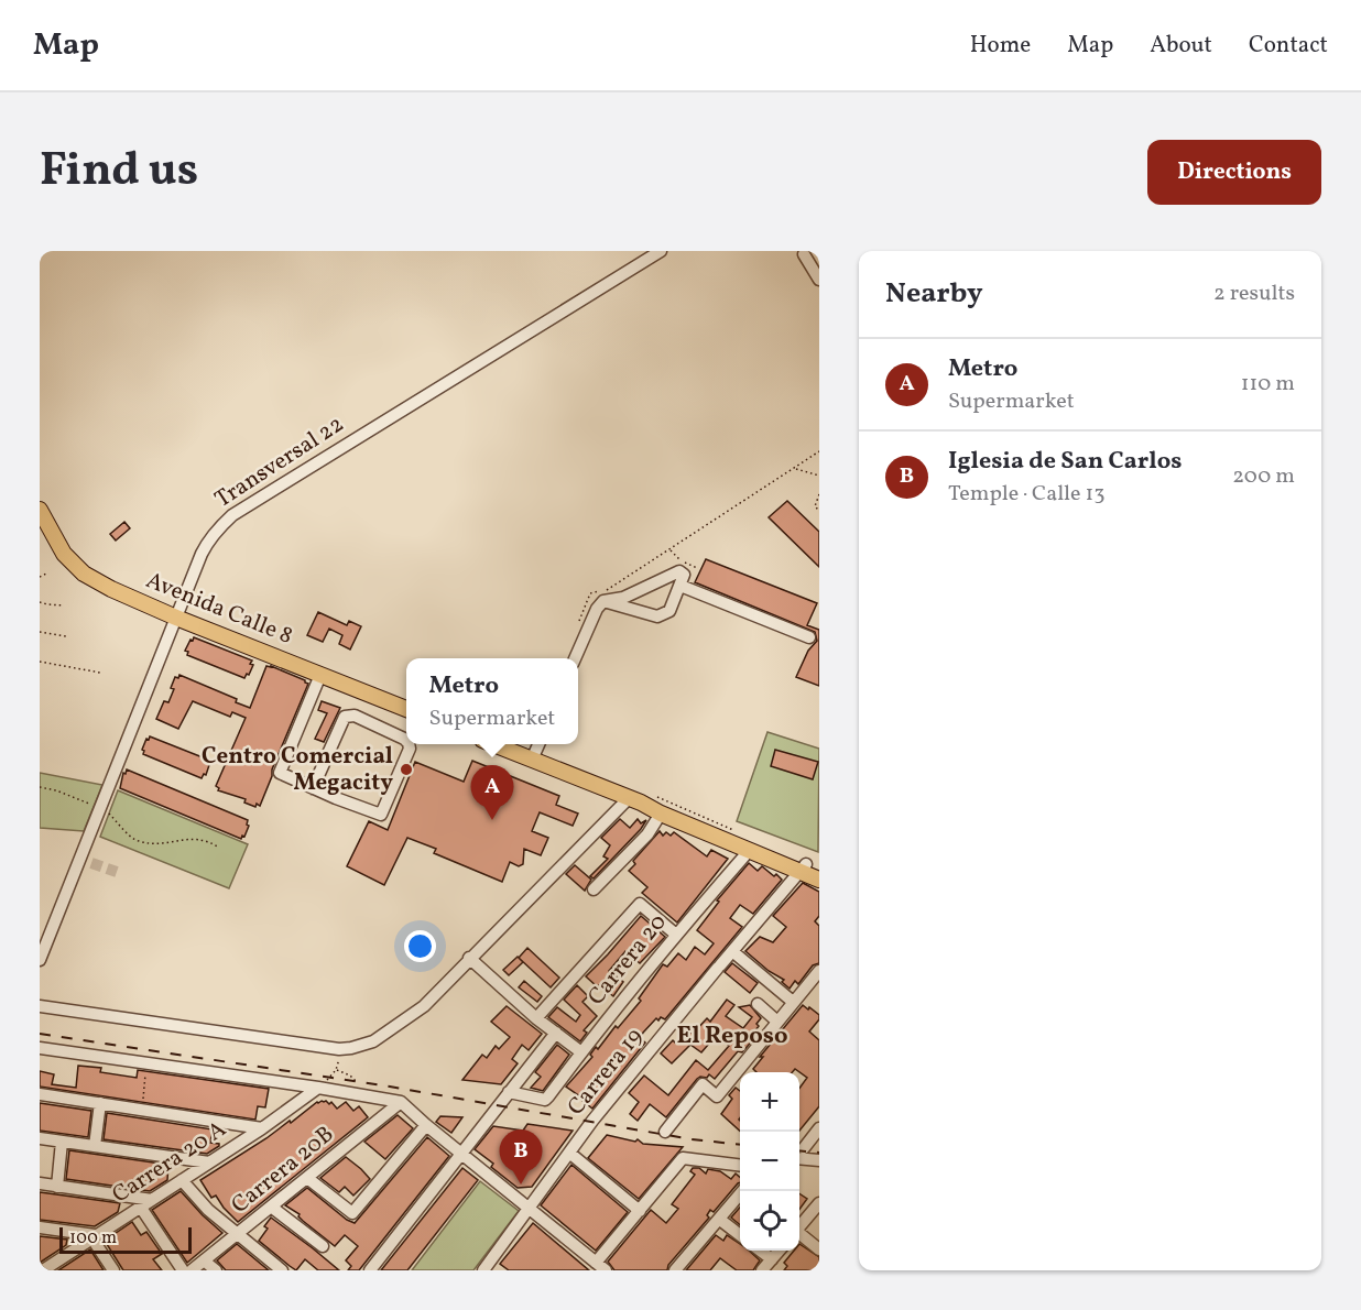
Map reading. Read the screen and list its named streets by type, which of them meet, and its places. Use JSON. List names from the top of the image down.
{
  "streets": {
    "main road": ["Avenida Calle 8"],
    "street": [
      "Transversal 22",
      "Carrera 20",
      "Carrera 19",
      "Carrera 20 A",
      "Carrera 20B"
    ]
  },
  "crossings": [
    ["Transversal 22", "Avenida Calle 8"]
  ],
  "districts": ["El Reposo"],
  "places": ["Centro Comercial Megacity"],
  "scale_bar": "100 m",
  "page": {
    "header": "Map",
    "nav": [
      "Home",
      "Map",
      "About",
      "Contact"
    ],
    "title": "Find us",
    "buttons": "Directions",
    "heading": ["Nearby", "2 results"],
    "list": [
      {
        "mark": "A",
        "name": "Metro",
        "note": "Supermarket",
        "value": "110 m"
      },
      {
        "mark": "B",
        "name": "Iglesia de San Carlos",
        "note": "Temple · Calle 13",
        "value": "200 m"
      }
    ],
    "popup": ["Metro", "Supermarket"],
    "pins": ["A", "B"],
    "map_buttons": ["+", "−"],
    "scale": "100 m"
  }
}
